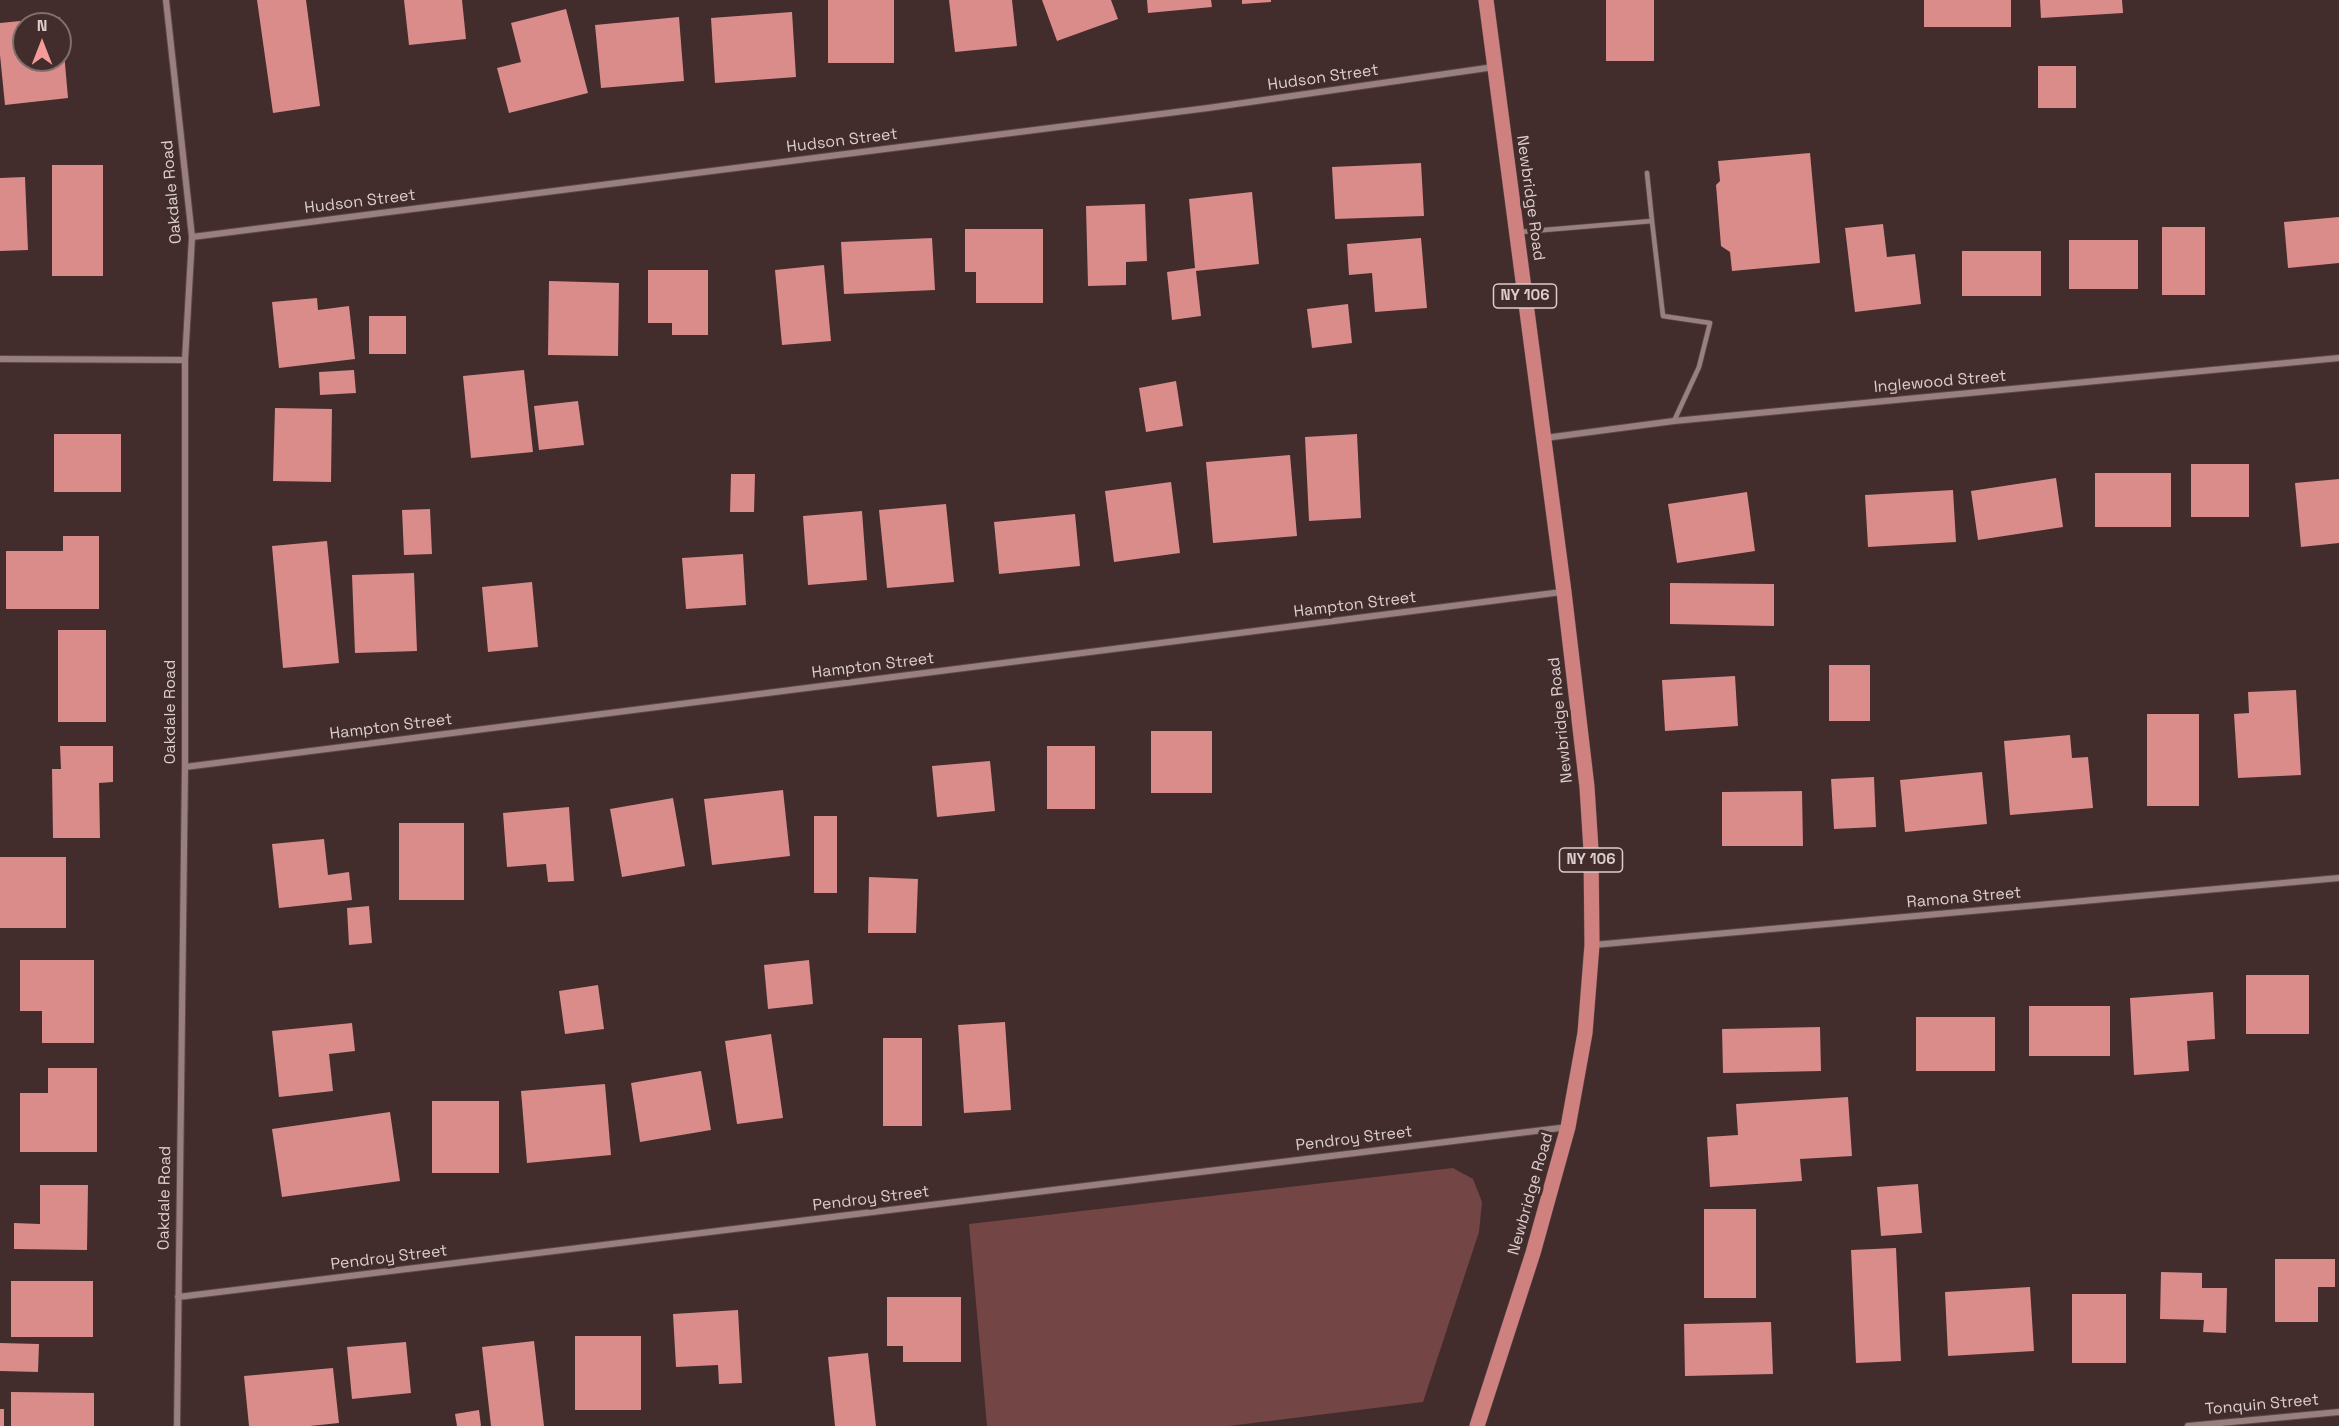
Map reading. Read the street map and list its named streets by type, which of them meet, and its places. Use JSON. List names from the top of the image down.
{
  "streets": {
    "main road": ["Newbridge Road", "NY 106"],
    "street": [
      "Hudson Street",
      "Oakdale Road",
      "Inglewood Street",
      "Hampton Street",
      "Ramona Street",
      "Pendroy Street",
      "Tonquin Street"
    ]
  },
  "crossings": [
    ["Hudson Street", "Oakdale Road"],
    ["Hudson Street", "Newbridge Road"],
    ["Oakdale Road", "Hampton Street"],
    ["Oakdale Road", "Pendroy Street"],
    ["Newbridge Road", "Inglewood Street"],
    ["Newbridge Road", "Hampton Street"],
    ["Newbridge Road", "Ramona Street"],
    ["Newbridge Road", "Pendroy Street"]
  ],
  "north": "top"
}
